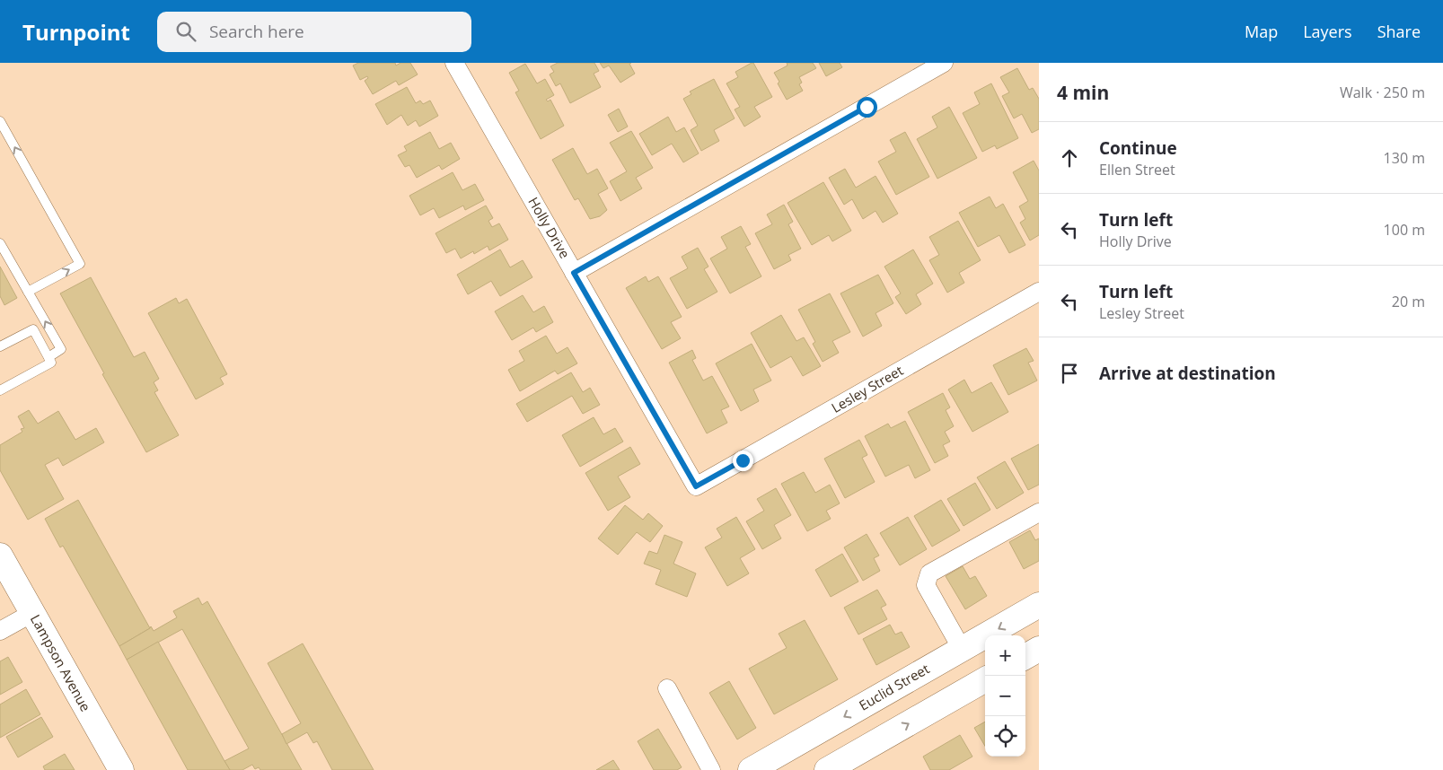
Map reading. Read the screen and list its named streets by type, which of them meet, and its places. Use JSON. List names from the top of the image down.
{
  "streets": {
    "main road": ["Lampson Avenue", "Euclid Street"],
    "street": ["Holly Drive", "Lesley Street"]
  },
  "crossings": [
    ["Holly Drive", "Lesley Street"]
  ],
  "page": {
    "header": "Turnpoint",
    "search": "Search here",
    "nav": ["Map", "Layers", "Share"],
    "heading": ["4 min", "Walk · 250 m"],
    "list": [
      ["Continue", "Ellen Street", "130 m"],
      ["Turn left", "Holly Drive", "100 m"],
      ["Turn left", "Lesley Street", "20 m"],
      "Arrive at destination"
    ],
    "map_buttons": ["+", "−"]
  }
}
